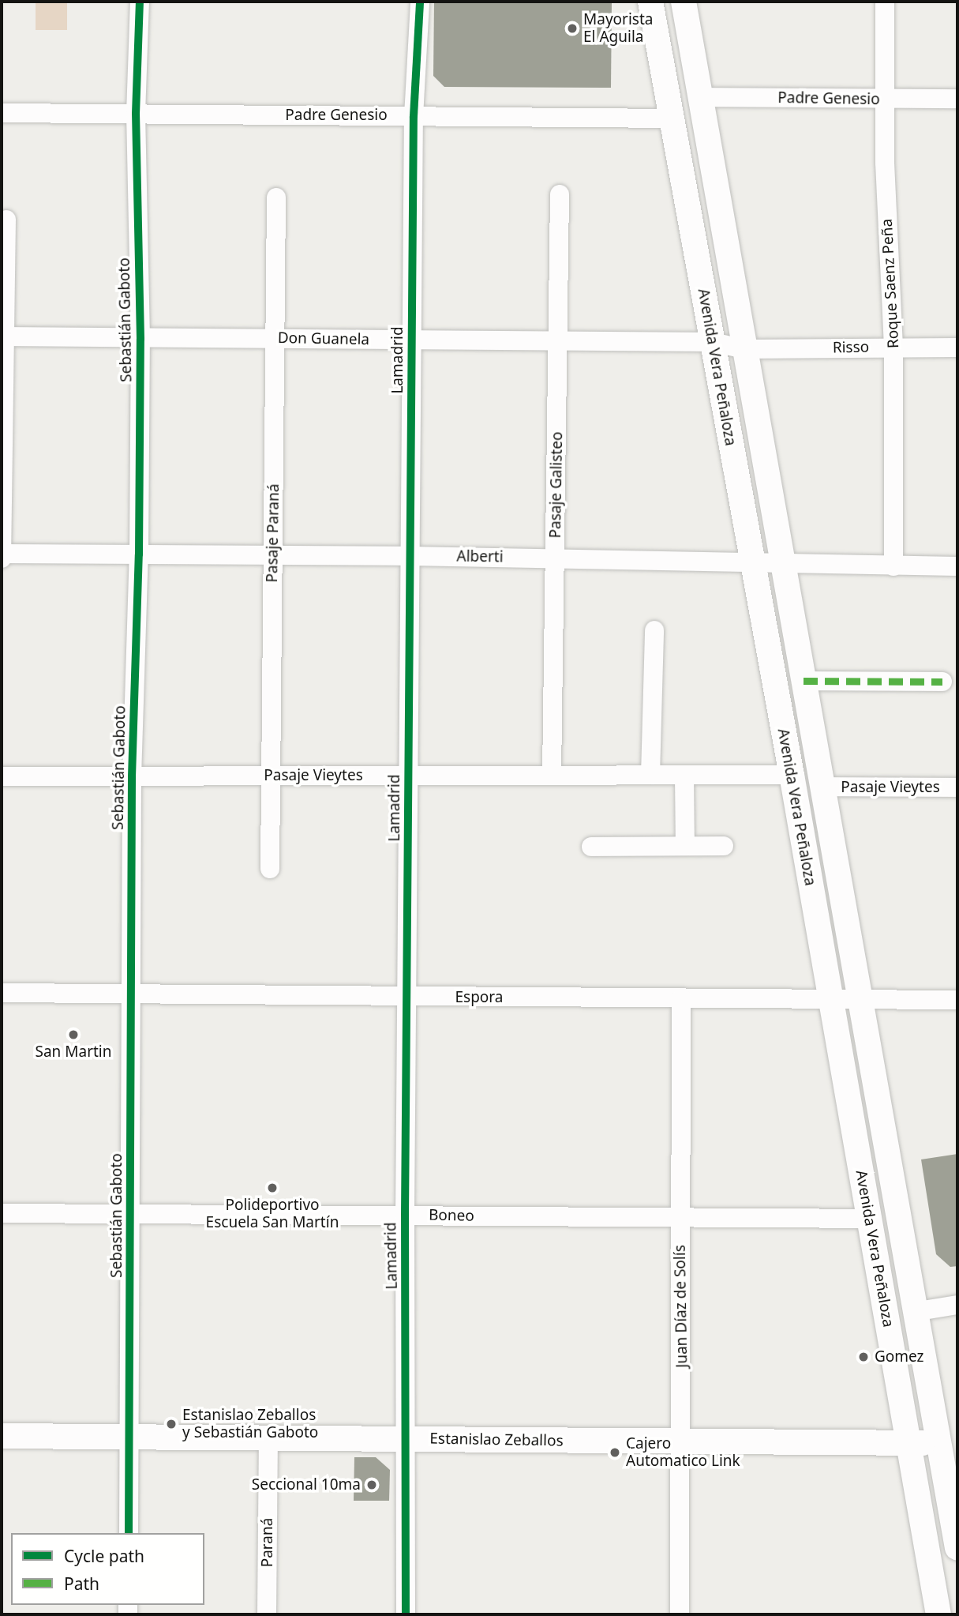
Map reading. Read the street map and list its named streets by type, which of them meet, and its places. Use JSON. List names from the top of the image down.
{
  "streets": {
    "main road": ["Avenida Vera Peñaloza", "Estanislao Zeballos"],
    "street": [
      "Padre Genesio",
      "Roque Saenz Peña",
      "Sebastián Gaboto",
      "Don Guanela",
      "Risso",
      "Lamadrid",
      "Pasaje Galisteo",
      "Pasaje Paraná",
      "Alberti",
      "Pasaje Vieytes",
      "Espora",
      "Boneo",
      "Juan Díaz de Solís",
      "Paraná"
    ]
  },
  "crossings": [
    ["Padre Genesio", "Roque Saenz Peña"],
    ["Padre Genesio", "Sebastián Gaboto"],
    ["Padre Genesio", "Lamadrid"],
    ["Padre Genesio", "Avenida Vera Peñaloza"],
    ["Roque Saenz Peña", "Risso"],
    ["Roque Saenz Peña", "Alberti"],
    ["Sebastián Gaboto", "Don Guanela"],
    ["Sebastián Gaboto", "Alberti"],
    ["Sebastián Gaboto", "Pasaje Vieytes"],
    ["Sebastián Gaboto", "Espora"],
    ["Sebastián Gaboto", "Boneo"],
    ["Sebastián Gaboto", "Estanislao Zeballos"],
    ["Don Guanela", "Risso"],
    ["Don Guanela", "Lamadrid"],
    ["Don Guanela", "Avenida Vera Peñaloza"],
    ["Don Guanela", "Pasaje Galisteo"],
    ["Don Guanela", "Pasaje Paraná"],
    ["Risso", "Avenida Vera Peñaloza"],
    ["Lamadrid", "Alberti"],
    ["Lamadrid", "Pasaje Vieytes"],
    ["Lamadrid", "Espora"],
    ["Lamadrid", "Boneo"],
    ["Lamadrid", "Estanislao Zeballos"],
    ["Avenida Vera Peñaloza", "Alberti"],
    ["Avenida Vera Peñaloza", "Pasaje Vieytes"],
    ["Avenida Vera Peñaloza", "Espora"],
    ["Avenida Vera Peñaloza", "Boneo"],
    ["Avenida Vera Peñaloza", "Estanislao Zeballos"],
    ["Pasaje Galisteo", "Alberti"],
    ["Pasaje Galisteo", "Pasaje Vieytes"],
    ["Pasaje Paraná", "Alberti"],
    ["Pasaje Paraná", "Pasaje Vieytes"],
    ["Espora", "Juan Díaz de Solís"],
    ["Boneo", "Juan Díaz de Solís"],
    ["Juan Díaz de Solís", "Estanislao Zeballos"],
    ["Estanislao Zeballos", "Paraná"]
  ],
  "places": [
    "Mayorista El Aguila",
    "San Martin",
    "Polideportivo Escuela San Martín",
    "Gomez",
    "Estanislao Zeballos y Sebastián Gaboto",
    "Cajero Automatico Link",
    "Seccional 10ma"
  ],
  "legend": ["Cycle path", "Path"]
}
